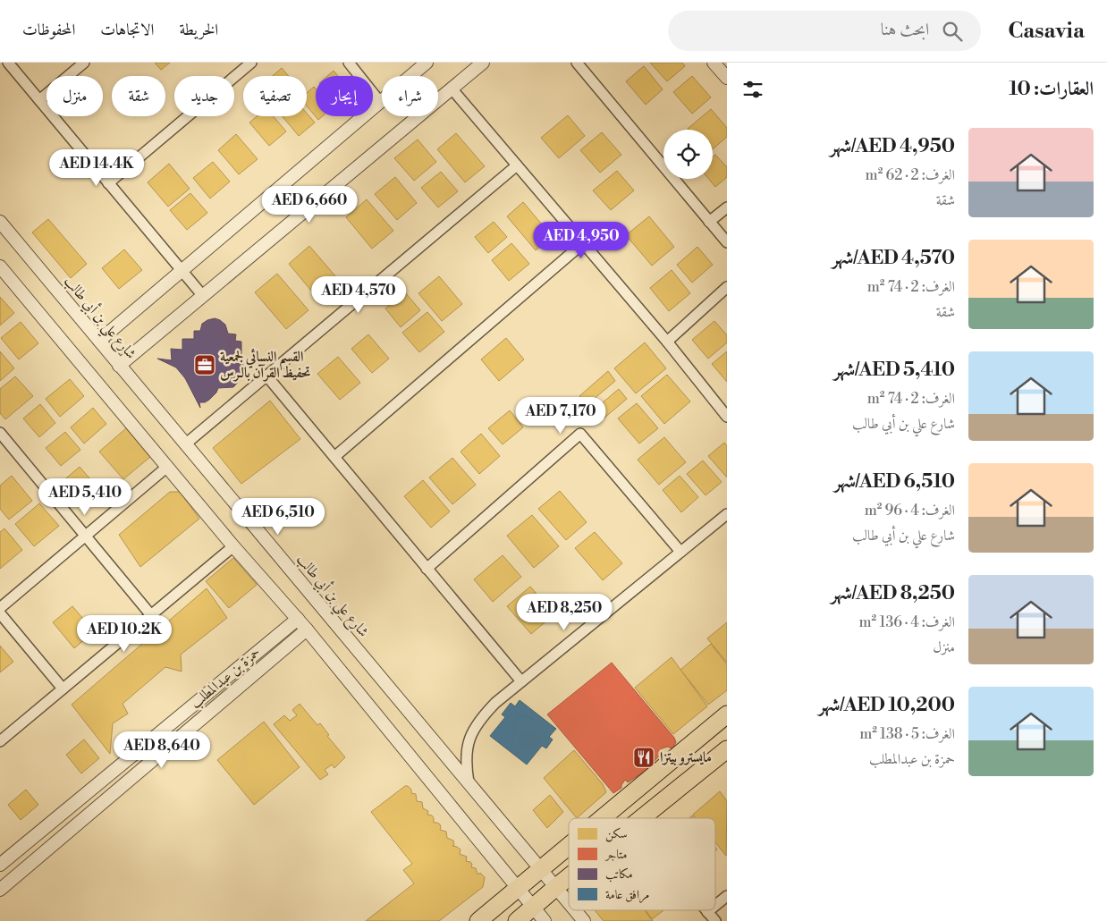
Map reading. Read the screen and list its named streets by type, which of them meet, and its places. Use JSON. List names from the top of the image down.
{
  "streets": {
    "street": ["شارع علي بن أبي طالب", "حمزة بن عبدالمطلب"]
  },
  "places": {
    "office": ["القسم النسائي لجمعية تحفيظ القرآن بالـرس"],
    "restaurant": ["مايسترو بيتزا"]
  },
  "legend": [
    "سكن",
    "متاجر",
    "مكاتب",
    "مرافق عامة"
  ],
  "page": {
    "header": "Casavia",
    "search": "ابحث هنا",
    "nav": ["الخريطة", "الاتجاهات", "المحفوظات"],
    "heading": "العقارات: 10",
    "chip": [
      "شراء",
      "إيجار",
      "تصفية",
      "جديد",
      "شقة",
      "منزل"
    ],
    "list": [
      {
        "name": "AED 4,950/شهر",
        "note": "الغرف: 2 · 62 m² · شقة"
      },
      {
        "name": "AED 4,570/شهر",
        "note": "الغرف: 2 · 74 m² · شقة"
      },
      {
        "name": "AED 5,410/شهر",
        "note": "الغرف: 2 · 74 m² · شارع علي بن أبي طالب"
      },
      {
        "name": "AED 6,510/شهر",
        "note": "الغرف: 4 · 96 m² · شارع علي بن أبي طالب"
      },
      {
        "name": "AED 8,250/شهر",
        "note": "الغرف: 4 · 136 m² · منزل"
      },
      {
        "name": "AED 10,200/شهر",
        "note": "الغرف: 5 · 138 m² · حمزة بن عبدالمطلب"
      }
    ],
    "price": [
      "AED 14.4K",
      "AED 6,660",
      "AED 4,950",
      "AED 4,570",
      "AED 7,170",
      "AED 5,410",
      "AED 6,510",
      "AED 8,250",
      "AED 10.2K",
      "AED 8,640"
    ]
  }
}
